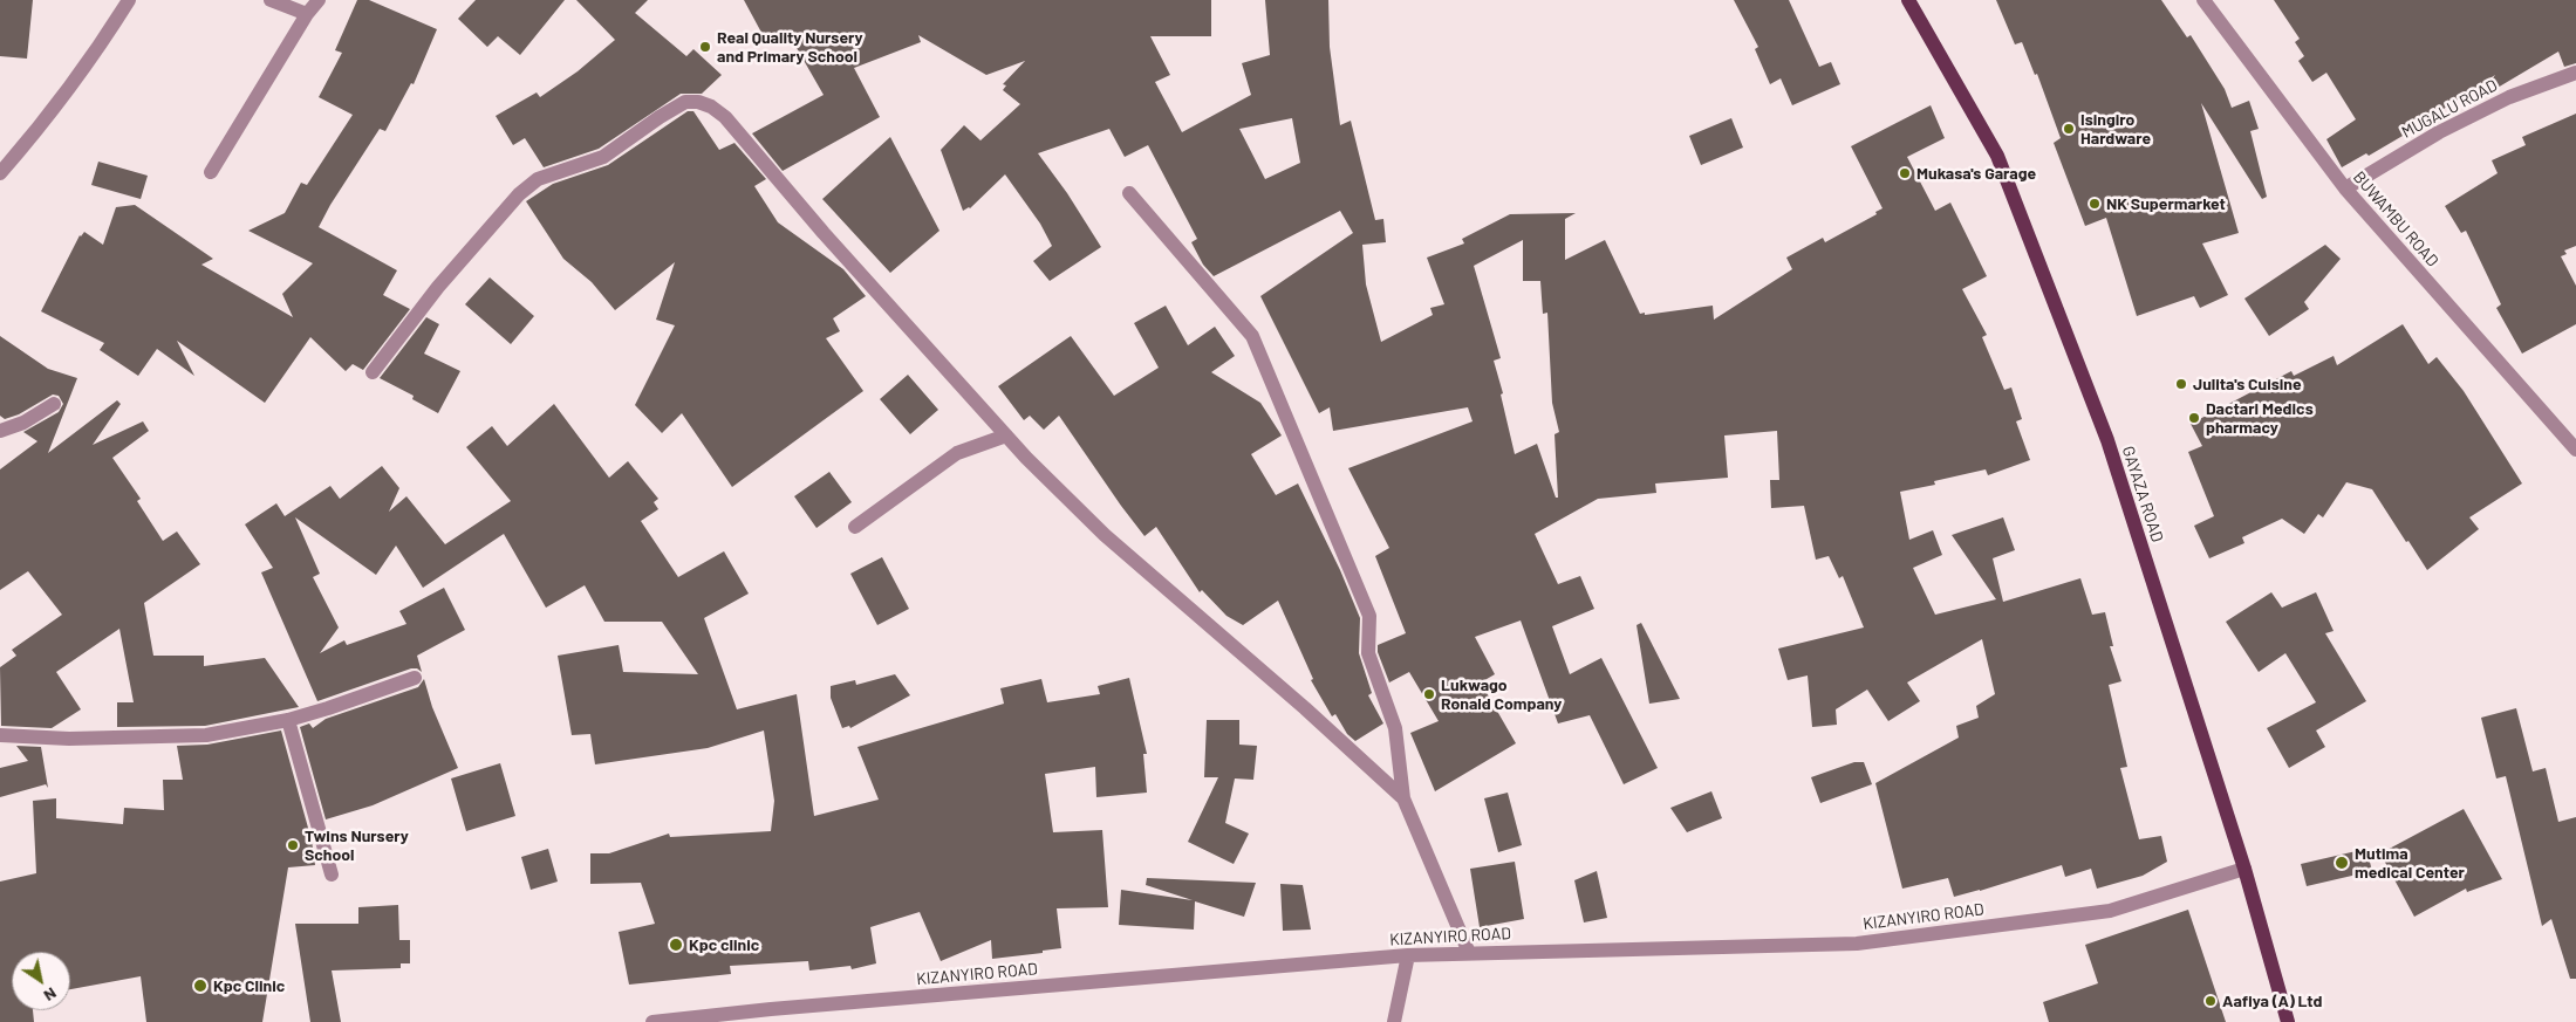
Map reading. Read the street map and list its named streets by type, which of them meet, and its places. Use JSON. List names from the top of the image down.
{
  "streets": {
    "main road": ["GAYAZA ROAD"],
    "street": ["MUGALU ROAD", "BUWAMBU ROAD", "KIZANYIRO ROAD"]
  },
  "crossings": [
    ["MUGALU ROAD", "BUWAMBU ROAD"],
    ["GAYAZA ROAD", "KIZANYIRO ROAD"]
  ],
  "places": [
    "Real Quality Nursery and Primary School",
    "Isingiro Hardware",
    "Mukasa's Garage",
    "NK Supermarket",
    "Julita's Cuisine",
    "Dactari Medics pharmacy",
    "Lukwago Ronald Company",
    "Twins Nursery School",
    "Mutima medical Center",
    "Kpc clinic",
    "Kpc Clinic",
    "Aafiya (A) Ltd"
  ],
  "north": "bottom right"
}
